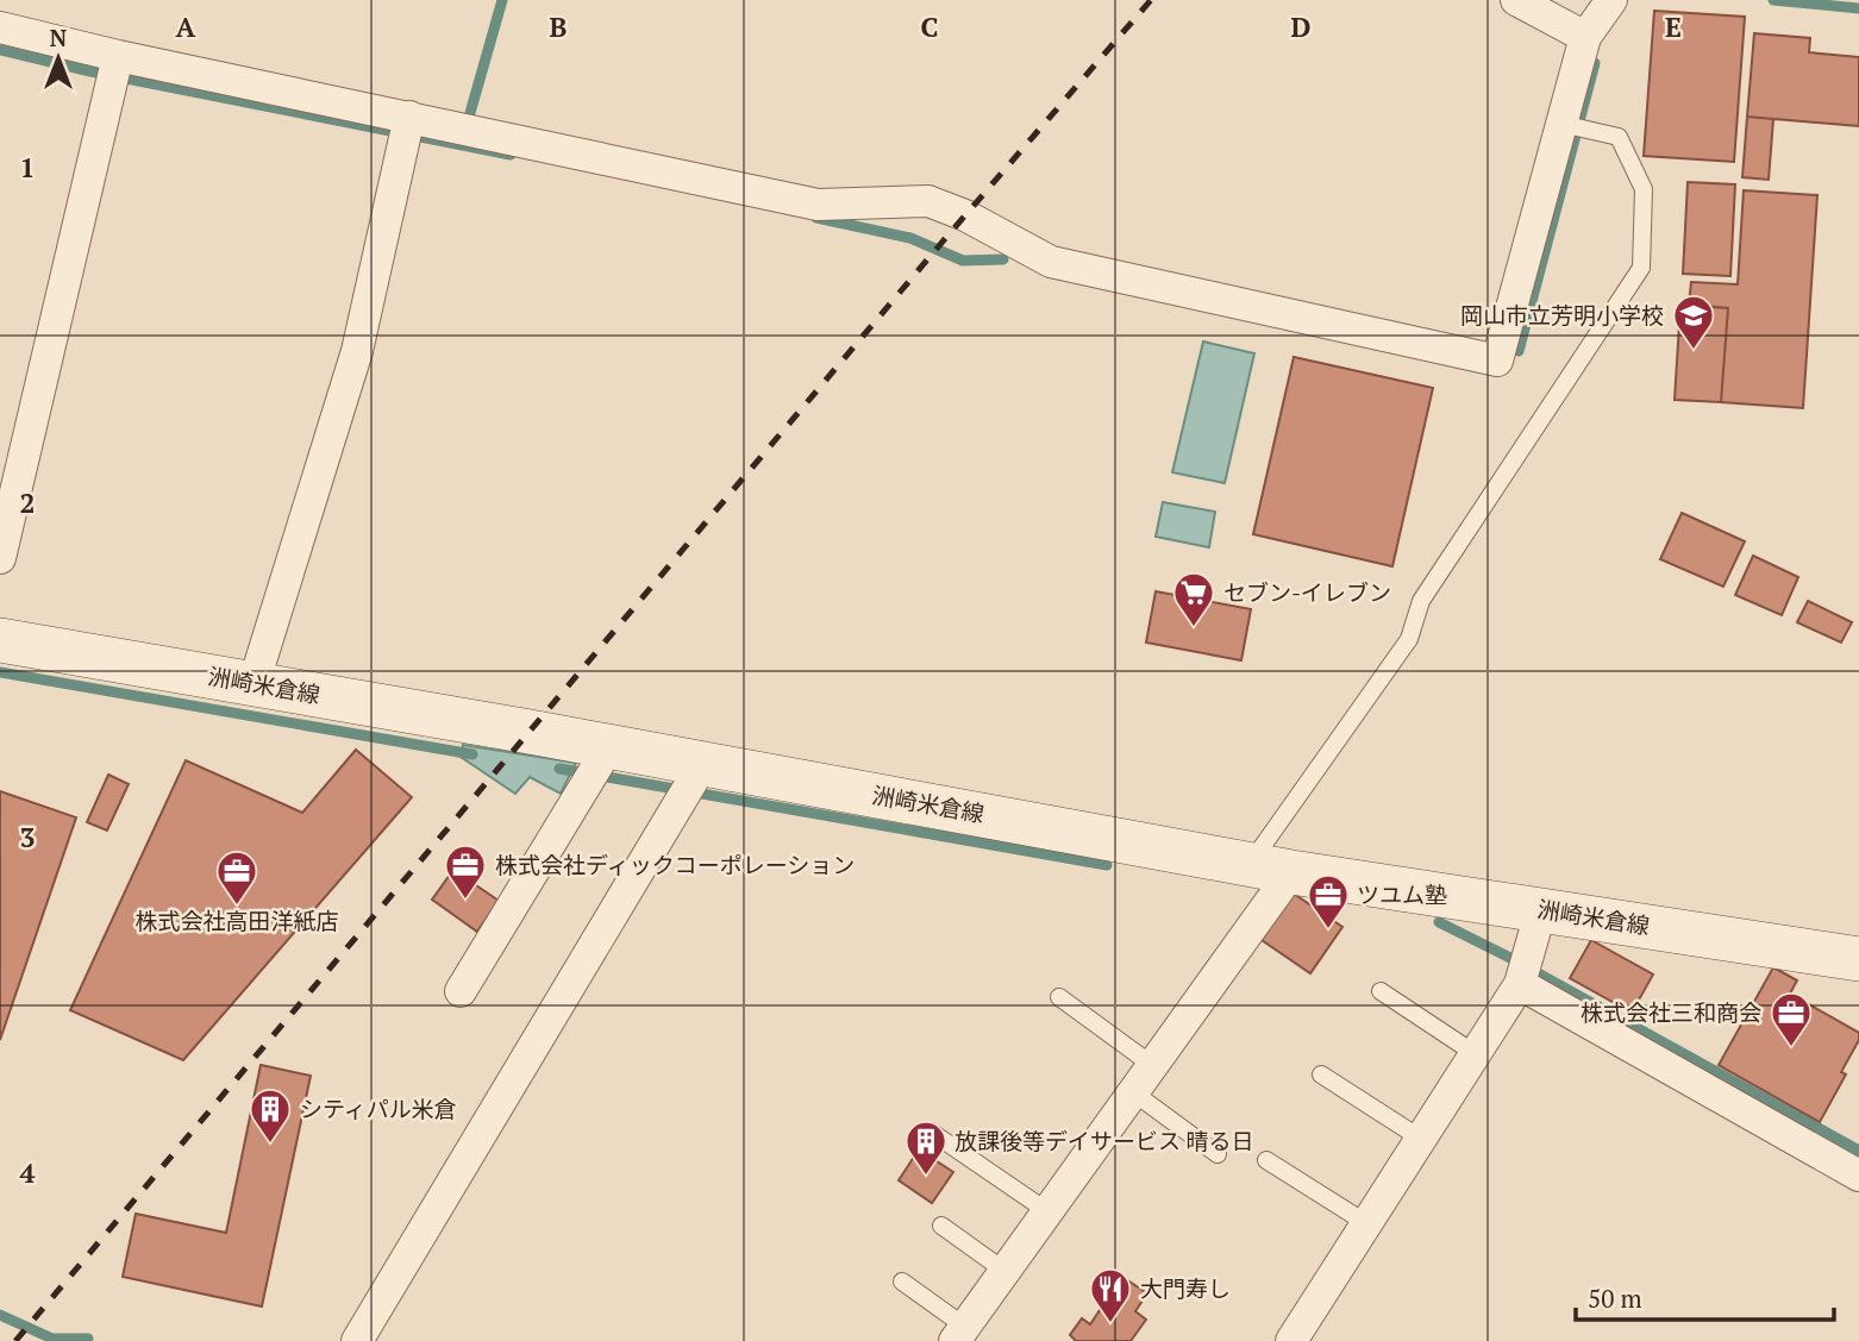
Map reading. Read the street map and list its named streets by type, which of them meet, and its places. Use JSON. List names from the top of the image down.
{
  "streets": {
    "main road": ["洲崎米倉線"]
  },
  "places": {
    "school or university": ["岡山市立芳明小学校"],
    "supermarket": ["セブン-イレブン"],
    "office": [
      "株式会社ディックコーポレーション",
      "株式会社高田洋紙店",
      "ツユム塾",
      "株式会社三和商会"
    ],
    "building": ["シティパル米倉", "放課後等デイサービス 晴る日"],
    "restaurant": ["大門寿し"]
  },
  "scale_bar": "50 m",
  "north": "top",
  "grid": {
    "columns": [
      "A",
      "B",
      "C",
      "D",
      "E"
    ],
    "rows": [
      "1",
      "2",
      "3",
      "4"
    ]
  }
}
